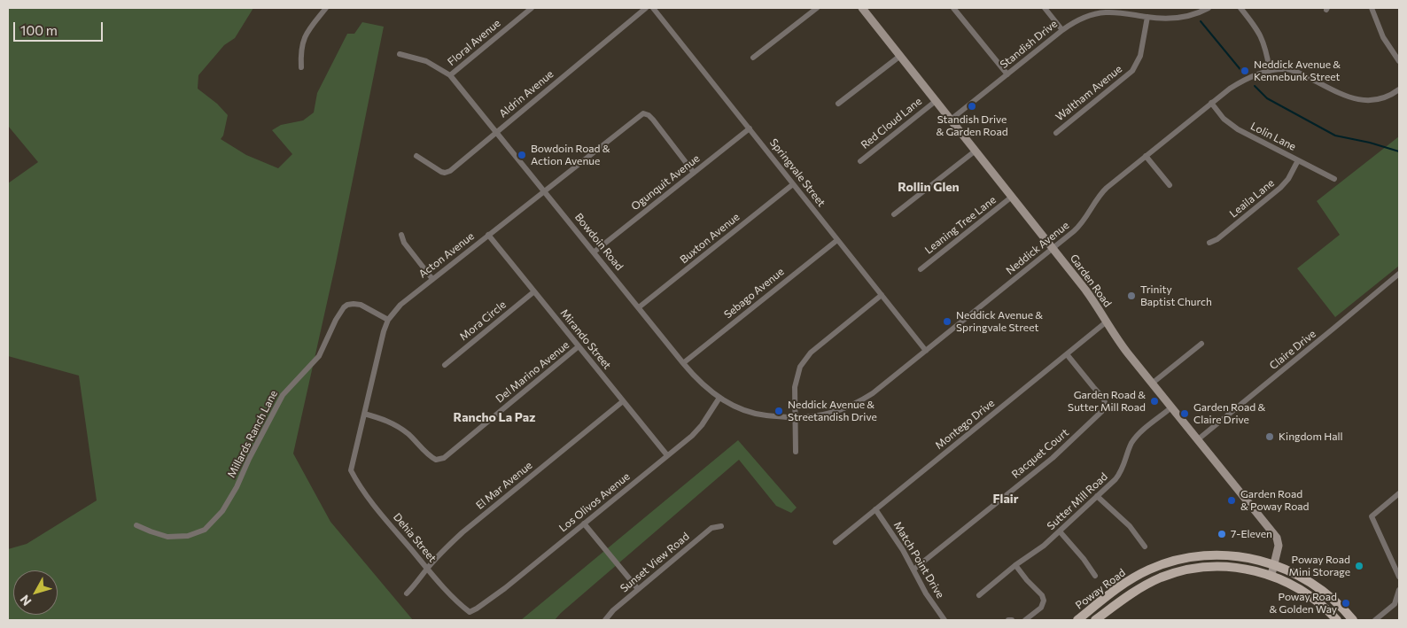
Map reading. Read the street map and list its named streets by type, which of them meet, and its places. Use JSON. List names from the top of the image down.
{
  "streets": {
    "main road": ["Poway Road"],
    "street": [
      "Floral Avenue",
      "Standish Drive",
      "Waltham Avenue",
      "Aldrin Avenue",
      "Red Cloud Lane",
      "Lolin Lane",
      "Springvale Street",
      "Ogunquit Avenue",
      "Leaila Lane",
      "Leaning Tree Lane",
      "Buxton Avenue",
      "Bowdoin Road",
      "Neddick Avenue",
      "Acton Avenue",
      "Garden Road",
      "Sebago Avenue",
      "Mora Circle",
      "Mirando Street",
      "Claire Drive",
      "Del Marino Avenue",
      "Montego Drive",
      "Millards Ranch Lane",
      "Racquet Court",
      "El Mar Avenue",
      "Sutter Mill Road",
      "Los Olivos Avenue",
      "Dehia Street",
      "Match Point Drive",
      "Sunset View Road"
    ]
  },
  "crossings": [
    ["Floral Avenue", "Bowdoin Road"],
    ["Standish Drive", "Waltham Avenue"],
    ["Standish Drive", "Garden Road"],
    ["Aldrin Avenue", "Bowdoin Road"],
    ["Red Cloud Lane", "Garden Road"],
    ["Lolin Lane", "Leaila Lane"],
    ["Lolin Lane", "Neddick Avenue"],
    ["Springvale Street", "Ogunquit Avenue"],
    ["Springvale Street", "Buxton Avenue"],
    ["Springvale Street", "Neddick Avenue"],
    ["Springvale Street", "Sebago Avenue"],
    ["Ogunquit Avenue", "Bowdoin Road"],
    ["Ogunquit Avenue", "Acton Avenue"],
    ["Leaning Tree Lane", "Garden Road"],
    ["Buxton Avenue", "Bowdoin Road"],
    ["Bowdoin Road", "Neddick Avenue"],
    ["Bowdoin Road", "Acton Avenue"],
    ["Bowdoin Road", "Sebago Avenue"],
    ["Bowdoin Road", "Los Olivos Avenue"],
    ["Neddick Avenue", "Garden Road"],
    ["Acton Avenue", "Mirando Street"],
    ["Acton Avenue", "Del Marino Avenue"],
    ["Acton Avenue", "Millards Ranch Lane"],
    ["Acton Avenue", "Dehia Street"],
    ["Garden Road", "Claire Drive"],
    ["Garden Road", "Montego Drive"],
    ["Garden Road", "Sutter Mill Road"],
    ["Garden Road", "Poway Road"],
    ["Mora Circle", "Mirando Street"],
    ["Mirando Street", "Del Marino Avenue"],
    ["Mirando Street", "El Mar Avenue"],
    ["Mirando Street", "Los Olivos Avenue"],
    ["Montego Drive", "Racquet Court"],
    ["Montego Drive", "Match Point Drive"],
    ["Racquet Court", "Match Point Drive"],
    ["El Mar Avenue", "Dehia Street"],
    ["Los Olivos Avenue", "Dehia Street"]
  ],
  "districts": ["Rollin Glen", "Rancho La Paz", "Flair"],
  "places": [
    "Neddick Avenue & Kennebunk Street",
    "Standish Drive & Garden Road",
    "Bowdoin Road & Action Avenue",
    "Trinity Baptist Church",
    "Neddick Avenue & Springvale Street",
    "Garden Road & Sutter Mill Road",
    "Neddick Avenue & Streetandish Drive",
    "Garden Road & Claire Drive",
    "Kingdom Hall",
    "Garden Road & Poway Road",
    "7-Eleven",
    "Poway Road Mini Storage",
    "Poway Road & Golden Way"
  ],
  "scale_bar": "100 m",
  "north": "bottom left"
}
